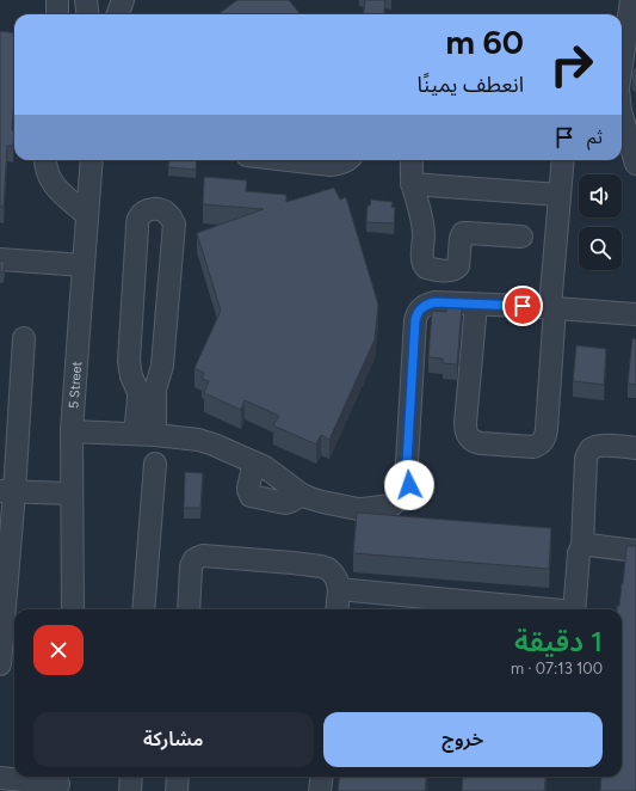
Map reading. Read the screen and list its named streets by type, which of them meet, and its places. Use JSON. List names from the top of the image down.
{
  "streets": {
    "street": ["5 Street"]
  },
  "page": {
    "turn": ["60 m", "انعطف يمينًا"],
    "then": "ثم",
    "heading": ["1 دقيقة", "100 m · 07:13"],
    "buttons": ["خروج", "مشاركة"]
  }
}
